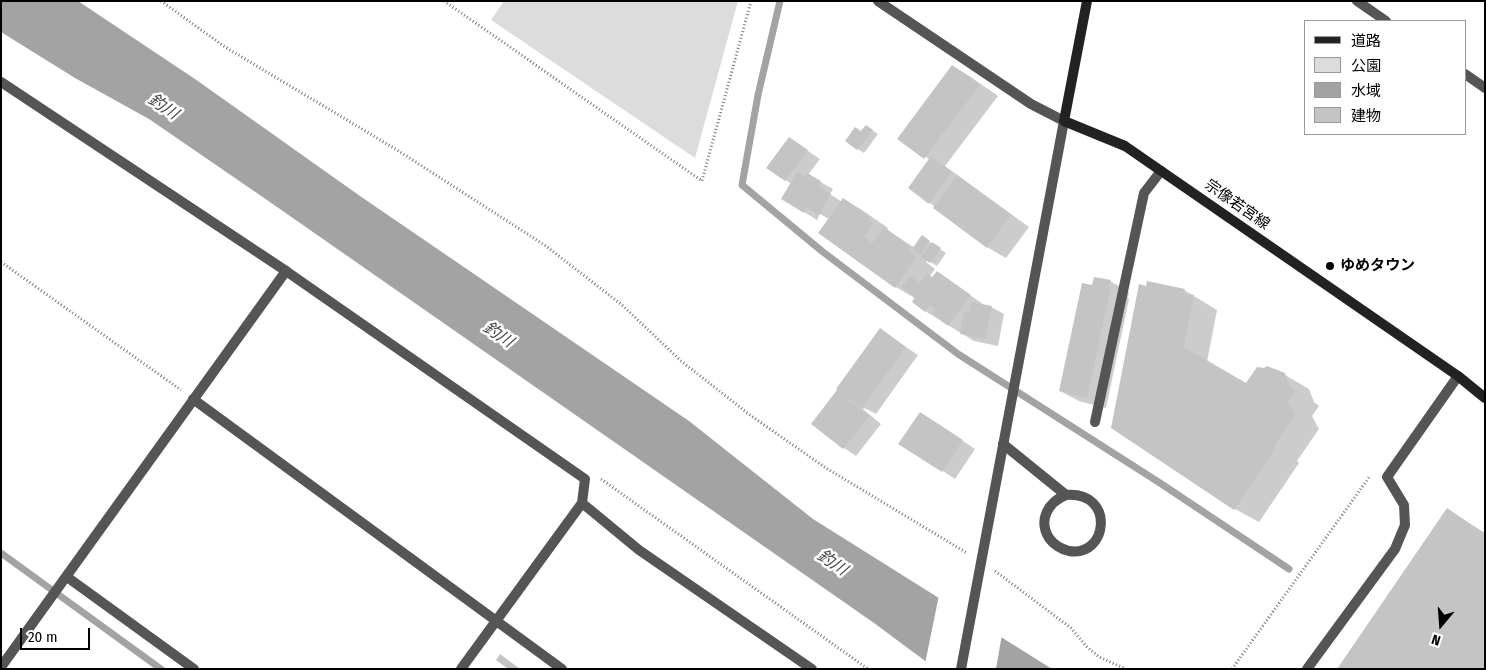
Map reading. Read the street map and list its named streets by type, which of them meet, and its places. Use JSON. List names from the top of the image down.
{
  "streets": {
    "main road": ["宗像若宮線"]
  },
  "water": ["釣川"],
  "places": ["ゆめタウン"],
  "legend": [
    "道路",
    "公園",
    "水域",
    "建物"
  ],
  "scale_bar": "20 m",
  "north": "bottom"
}
